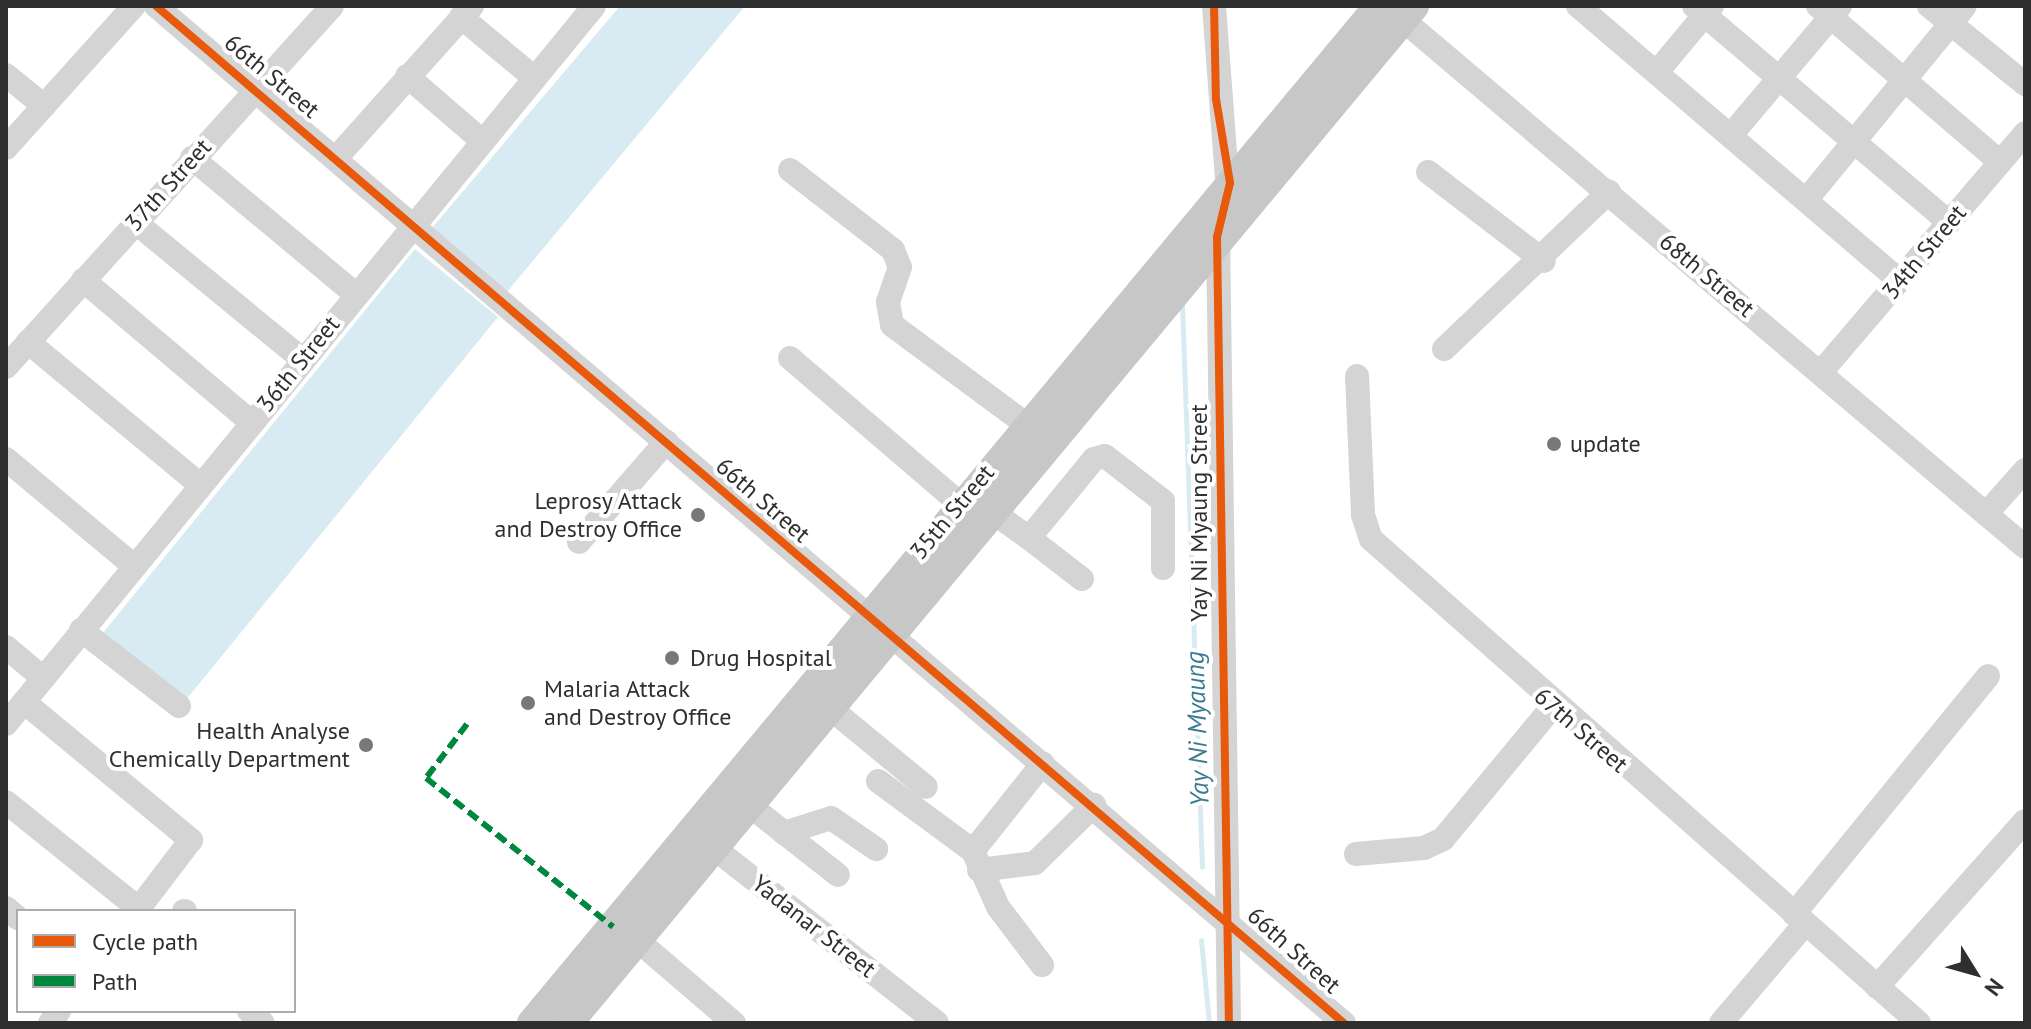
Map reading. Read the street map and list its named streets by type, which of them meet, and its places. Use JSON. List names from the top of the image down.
{
  "streets": {
    "main road": ["35th Street"],
    "street": [
      "66th Street",
      "37th Street",
      "34th Street",
      "68th Street",
      "36th Street",
      "Yay Ni Myaung Street",
      "67th Street",
      "Yadanar Street"
    ]
  },
  "crossings": [
    ["66th Street", "37th Street"],
    ["66th Street", "36th Street"],
    ["66th Street", "35th Street"],
    ["66th Street", "Yay Ni Myaung Street"],
    ["34th Street", "68th Street"],
    ["68th Street", "35th Street"],
    ["35th Street", "Yay Ni Myaung Street"],
    ["35th Street", "Yadanar Street"]
  ],
  "water": ["Yay Ni Myaung"],
  "places": [
    "update",
    "Leprosy Attack and Destroy Office",
    "Drug Hospital",
    "Malaria Attack and Destroy Office",
    "Health Analyse Chemically Department"
  ],
  "legend": ["Cycle path", "Path"],
  "north": "bottom right"
}
